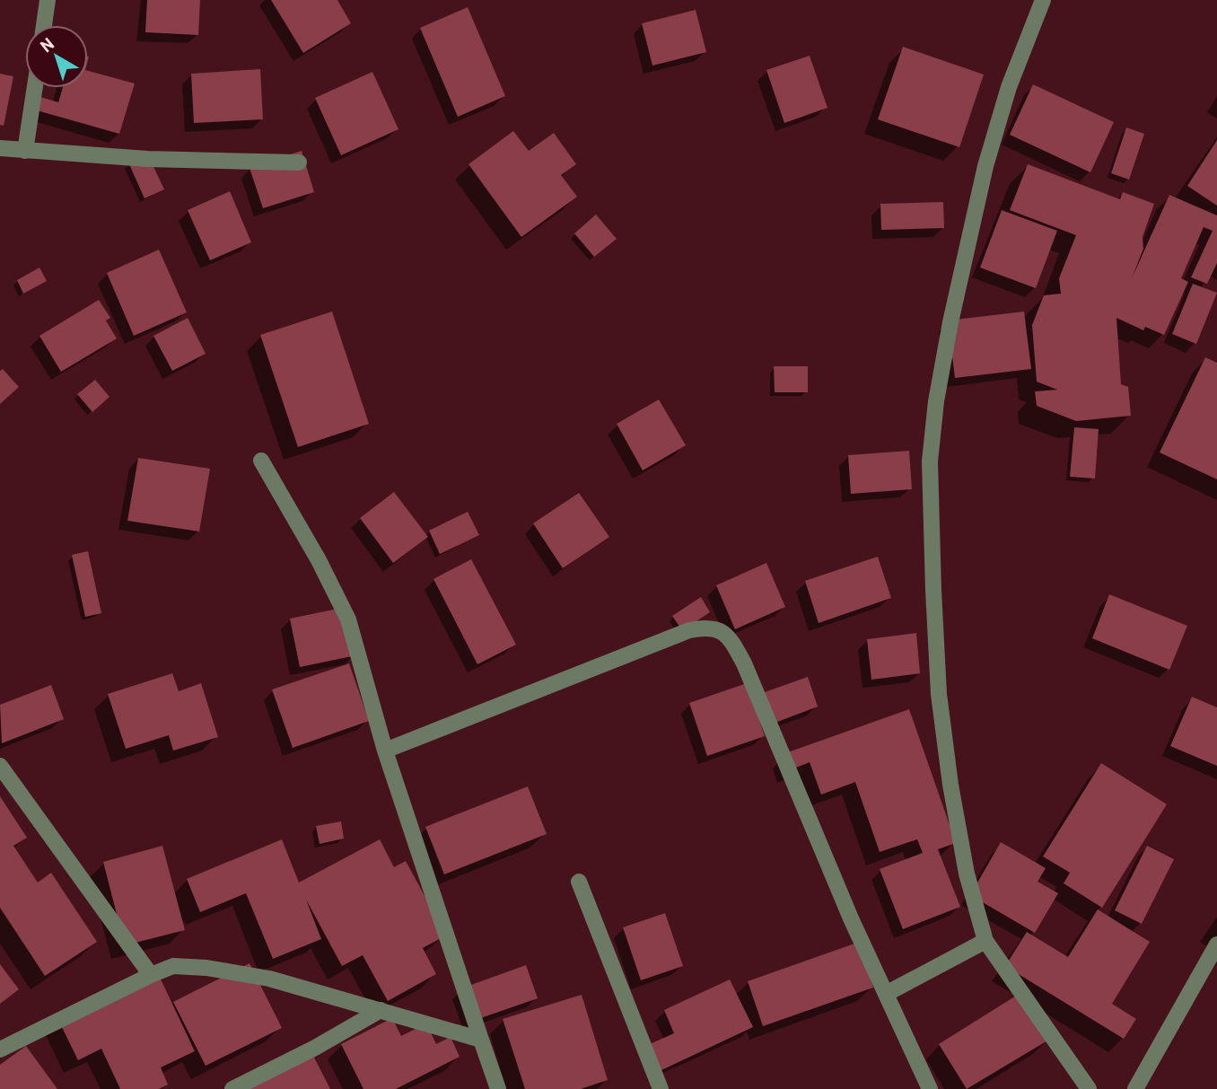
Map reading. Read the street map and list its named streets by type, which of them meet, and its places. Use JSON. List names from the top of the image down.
{
  "north": "top left"
}
